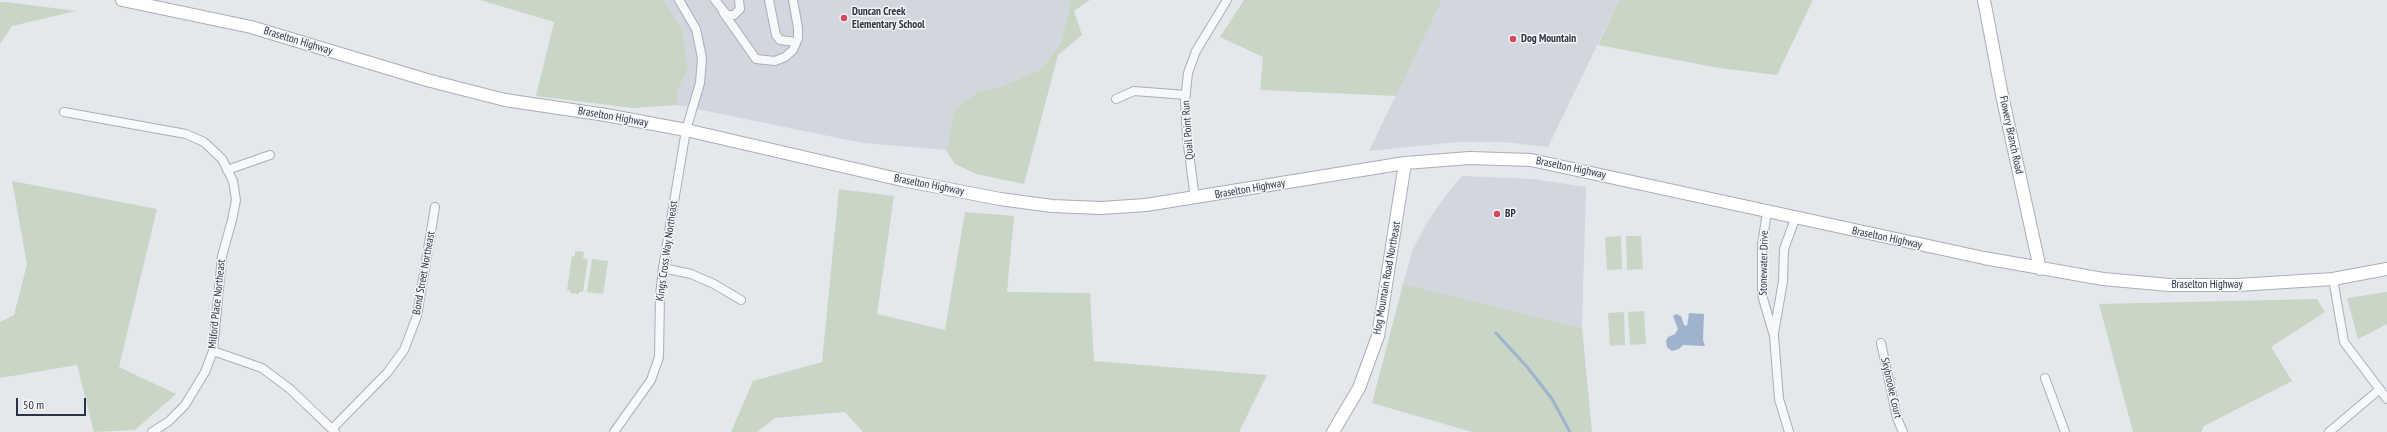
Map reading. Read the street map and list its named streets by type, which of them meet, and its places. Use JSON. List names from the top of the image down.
{
  "streets": {
    "main road": ["Braselton Highway", "Flowery Branch Road", "Hog Mountain Road Northeast"],
    "street": [
      "Quail Point Run",
      "Kings Cross Way Northeast",
      "Stonewater Drive",
      "Bond Street Northeast",
      "Milford Place Northeast",
      "Skybrooke Court"
    ]
  },
  "crossings": [
    ["Braselton Highway", "Quail Point Run"],
    ["Braselton Highway", "Flowery Branch Road"],
    ["Braselton Highway", "Kings Cross Way Northeast"],
    ["Braselton Highway", "Stonewater Drive"],
    ["Braselton Highway", "Hog Mountain Road Northeast"]
  ],
  "places": ["Duncan Creek Elementary School", "Dog Mountain", "BP"],
  "scale_bar": "50 m"
}
